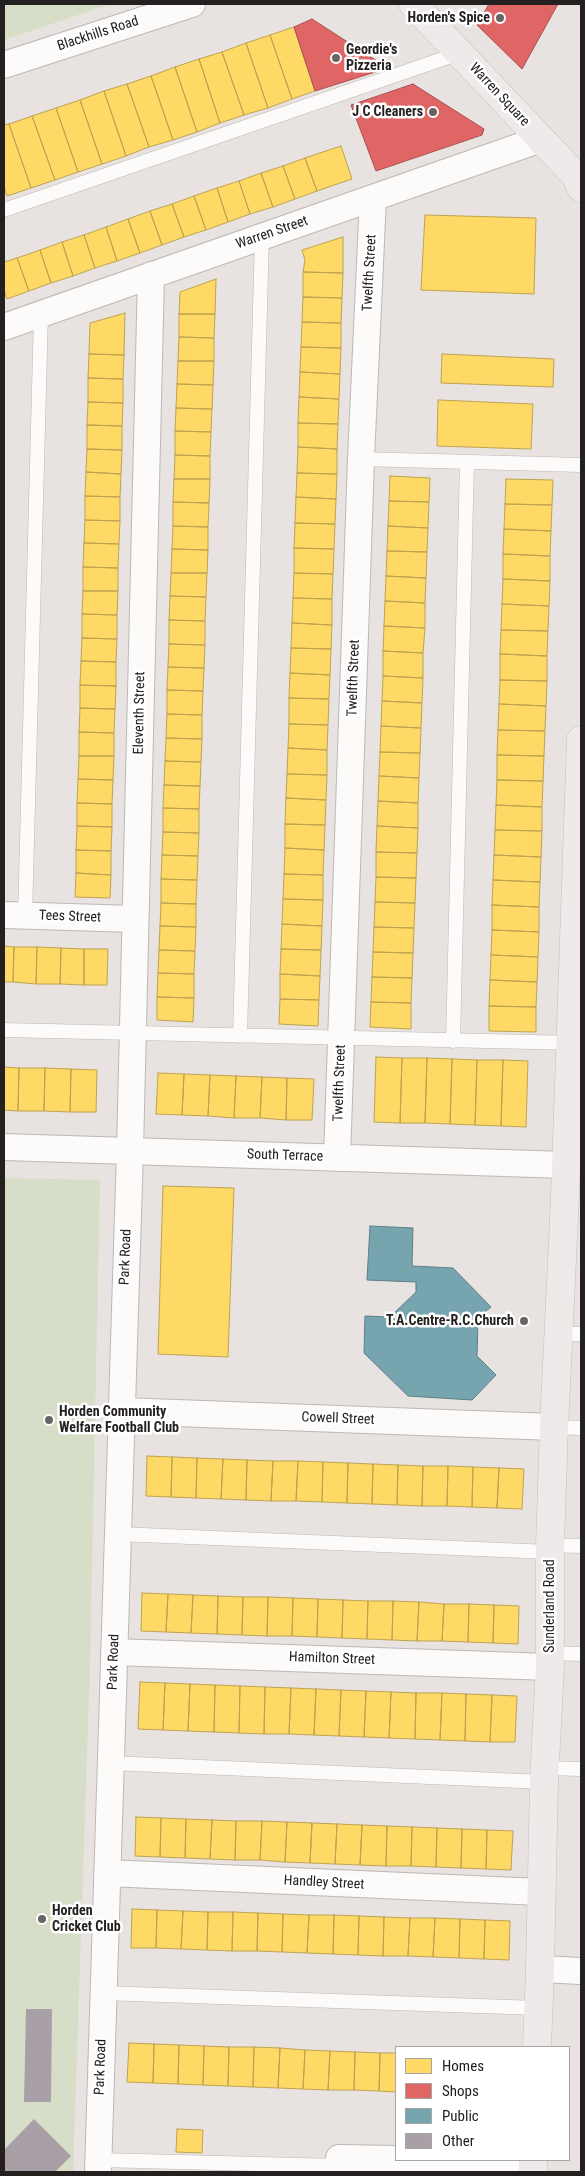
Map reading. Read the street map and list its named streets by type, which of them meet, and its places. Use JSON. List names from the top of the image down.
{
  "streets": {
    "main road": ["Warren Square", "Sunderland Road"],
    "street": [
      "Blackhills Road",
      "Warren Street",
      "Twelfth Street",
      "Eleventh Street",
      "Tees Street",
      "South Terrace",
      "Park Road",
      "Cowell Street",
      "Hamilton Street",
      "Handley Street"
    ]
  },
  "crossings": [
    ["Warren Square", "Warren Street"],
    ["Warren Street", "Twelfth Street"],
    ["Warren Street", "Eleventh Street"],
    ["Twelfth Street", "South Terrace"],
    ["Eleventh Street", "Tees Street"],
    ["Eleventh Street", "South Terrace"],
    ["Eleventh Street", "Park Road"],
    ["South Terrace", "Park Road"],
    ["South Terrace", "Sunderland Road"],
    ["Park Road", "Cowell Street"],
    ["Park Road", "Hamilton Street"],
    ["Park Road", "Handley Street"],
    ["Cowell Street", "Sunderland Road"],
    ["Sunderland Road", "Hamilton Street"],
    ["Sunderland Road", "Handley Street"]
  ],
  "places": [
    "Horden's Spice",
    "Geordie's Pizzeria",
    "J C Cleaners",
    "T.A.Centre-R.C.Church",
    "Horden Community Welfare Football Club",
    "Horden Cricket Club"
  ],
  "legend": [
    "Homes",
    "Shops",
    "Public",
    "Other"
  ]
}
